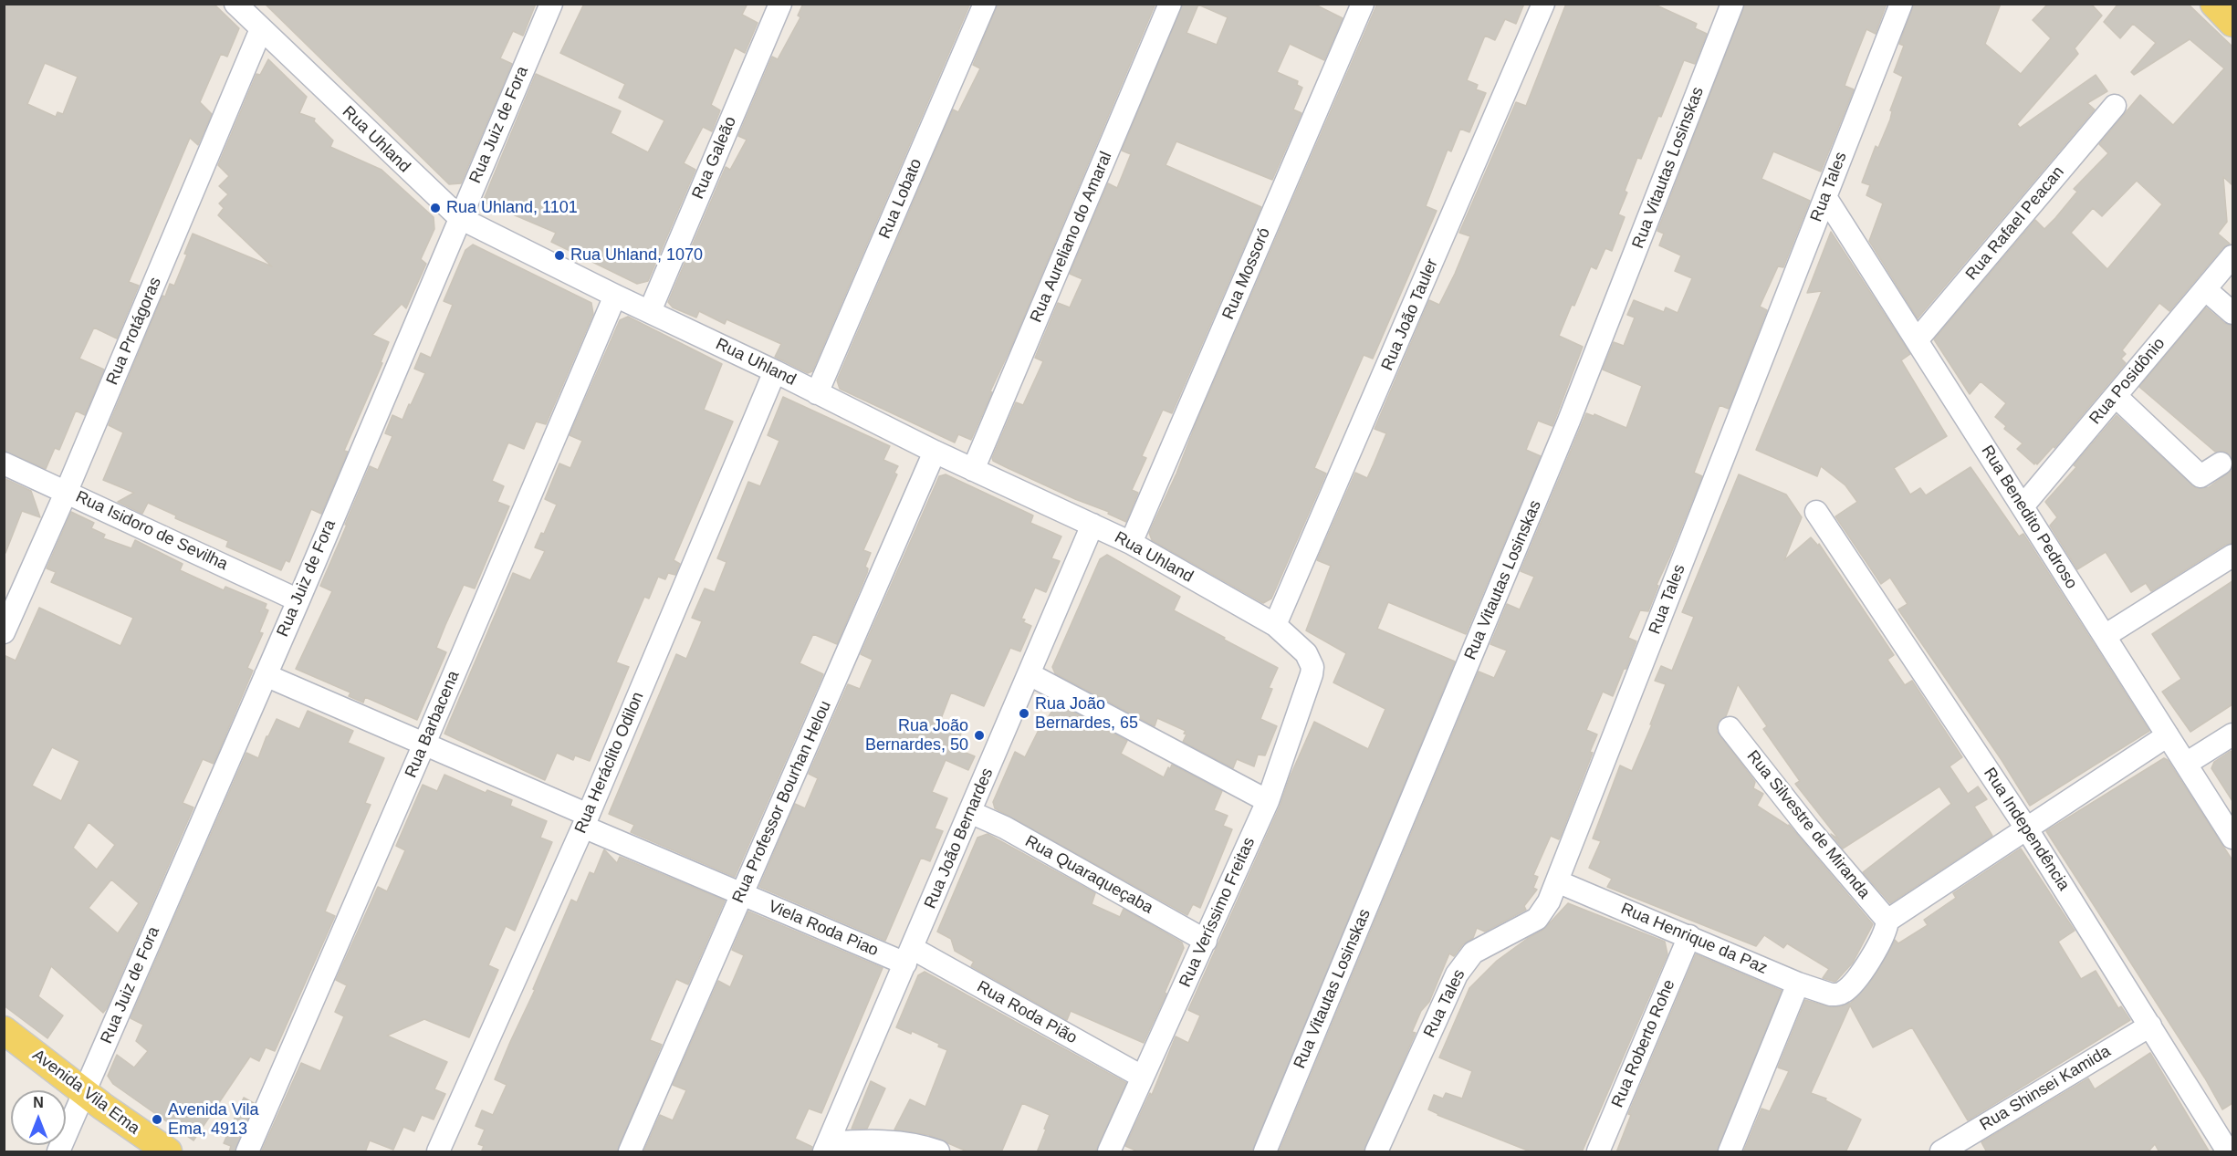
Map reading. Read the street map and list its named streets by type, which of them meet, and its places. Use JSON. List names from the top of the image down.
{
  "streets": {
    "main road": ["Avenida Vila Ema"],
    "street": [
      "Rua Juiz de Fora",
      "Rua Uhland",
      "Rua Galeão",
      "Rua Vitautas Losinskas",
      "Rua Tales",
      "Rua Lobato",
      "Rua Rafael Peacan",
      "Rua Aureliano do Amaral",
      "Rua Mossoró",
      "Rua João Tauler",
      "Rua Protágoras",
      "Rua Posidônio",
      "Rua Benedito Pedroso",
      "Rua Isidoro de Sevilha",
      "Rua Barbacena",
      "Rua Heráclito Odilon",
      "Rua Professor Bourhan Helou",
      "Rua Silvestre de Miranda",
      "Rua Independência",
      "Rua João Bernardes",
      "Rua Quaraqueçaba",
      "Rua Veríssimo Freitas",
      "Viela Roda Piao",
      "Rua Henrique da Paz",
      "Rua Roda Pião",
      "Rua Roberto Rohe",
      "Rua Shinsei Kamida"
    ]
  },
  "crossings": [
    ["Rua Juiz de Fora", "Rua Uhland"],
    ["Rua Juiz de Fora", "Rua Isidoro de Sevilha"],
    ["Rua Juiz de Fora", "Viela Roda Piao"],
    ["Rua Juiz de Fora", "Avenida Vila Ema"],
    ["Rua Uhland", "Rua Galeão"],
    ["Rua Uhland", "Rua Lobato"],
    ["Rua Uhland", "Rua Aureliano do Amaral"],
    ["Rua Uhland", "Rua Mossoró"],
    ["Rua Uhland", "Rua João Tauler"],
    ["Rua Uhland", "Rua Protágoras"],
    ["Rua Uhland", "Rua Barbacena"],
    ["Rua Uhland", "Rua Heráclito Odilon"],
    ["Rua Uhland", "Rua Professor Bourhan Helou"],
    ["Rua Uhland", "Rua João Bernardes"],
    ["Rua Uhland", "Rua Veríssimo Freitas"],
    ["Rua Tales", "Rua Benedito Pedroso"],
    ["Rua Tales", "Rua Henrique da Paz"],
    ["Rua Rafael Peacan", "Rua Benedito Pedroso"],
    ["Rua Protágoras", "Rua Isidoro de Sevilha"],
    ["Rua Posidônio", "Rua Benedito Pedroso"],
    ["Rua Barbacena", "Viela Roda Piao"],
    ["Rua Heráclito Odilon", "Viela Roda Piao"],
    ["Rua Professor Bourhan Helou", "Viela Roda Piao"],
    ["Rua Silvestre de Miranda", "Rua Henrique da Paz"],
    ["Rua Independência", "Rua Shinsei Kamida"],
    ["Rua João Bernardes", "Rua Quaraqueçaba"],
    ["Rua João Bernardes", "Viela Roda Piao"],
    ["Rua João Bernardes", "Rua Roda Pião"],
    ["Rua Quaraqueçaba", "Rua Veríssimo Freitas"],
    ["Rua Veríssimo Freitas", "Rua Roda Pião"],
    ["Viela Roda Piao", "Rua Roda Pião"],
    ["Rua Henrique da Paz", "Rua Roberto Rohe"]
  ],
  "places": [
    "Rua Uhland, 1101",
    "Rua Uhland, 1070",
    "Rua João Bernardes, 65",
    "Rua João Bernardes, 50",
    "Avenida Vila Ema, 4913"
  ],
  "north": "top"
}
